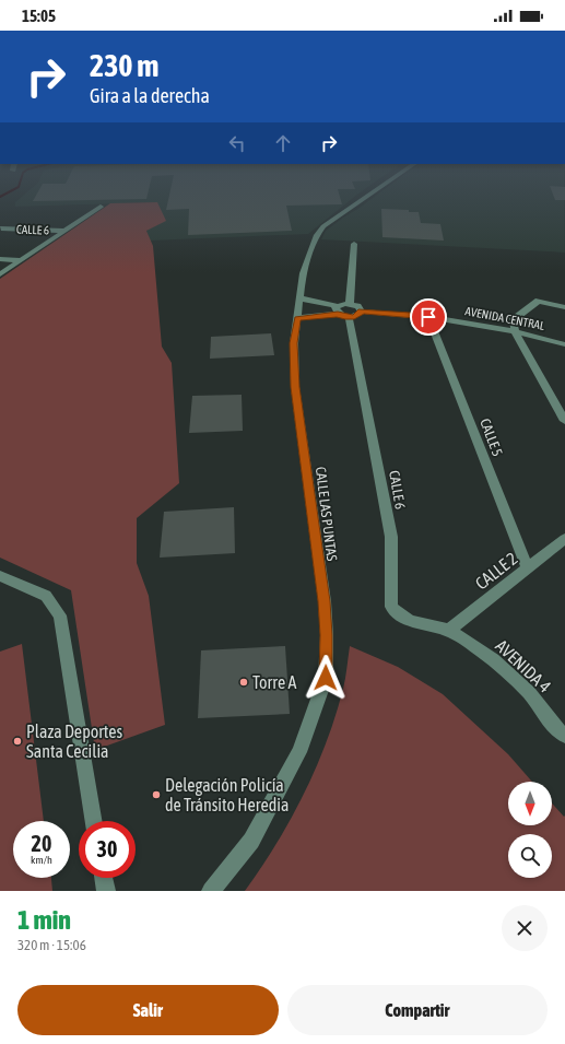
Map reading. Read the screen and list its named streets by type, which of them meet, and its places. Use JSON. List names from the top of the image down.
{
  "streets": {
    "street": [
      "CALLE 6",
      "AVENIDA CENTRAL",
      "CALLE 5",
      "CALLE LAS PUNTAS",
      "CALLE 2",
      "AVENIDA 4"
    ]
  },
  "crossings": [
    ["CALLE 6", "CALLE 2"],
    ["CALLE 6", "AVENIDA 4"],
    ["AVENIDA CENTRAL", "CALLE 5"],
    ["CALLE 5", "CALLE 2"],
    ["CALLE 2", "AVENIDA 4"]
  ],
  "places": ["Torre A", "Plaza Deportes Santa Cecilia", "Delegación Policía de Tránsito Heredia"],
  "north": "bottom",
  "page": {
    "status": "15:05",
    "turn": ["230 m", "Gira a la derecha"],
    "speed": "20 km/h",
    "limit": "30",
    "heading": ["1 min", "320 m · 15:06"],
    "buttons": ["Salir", "Compartir"]
  }
}
